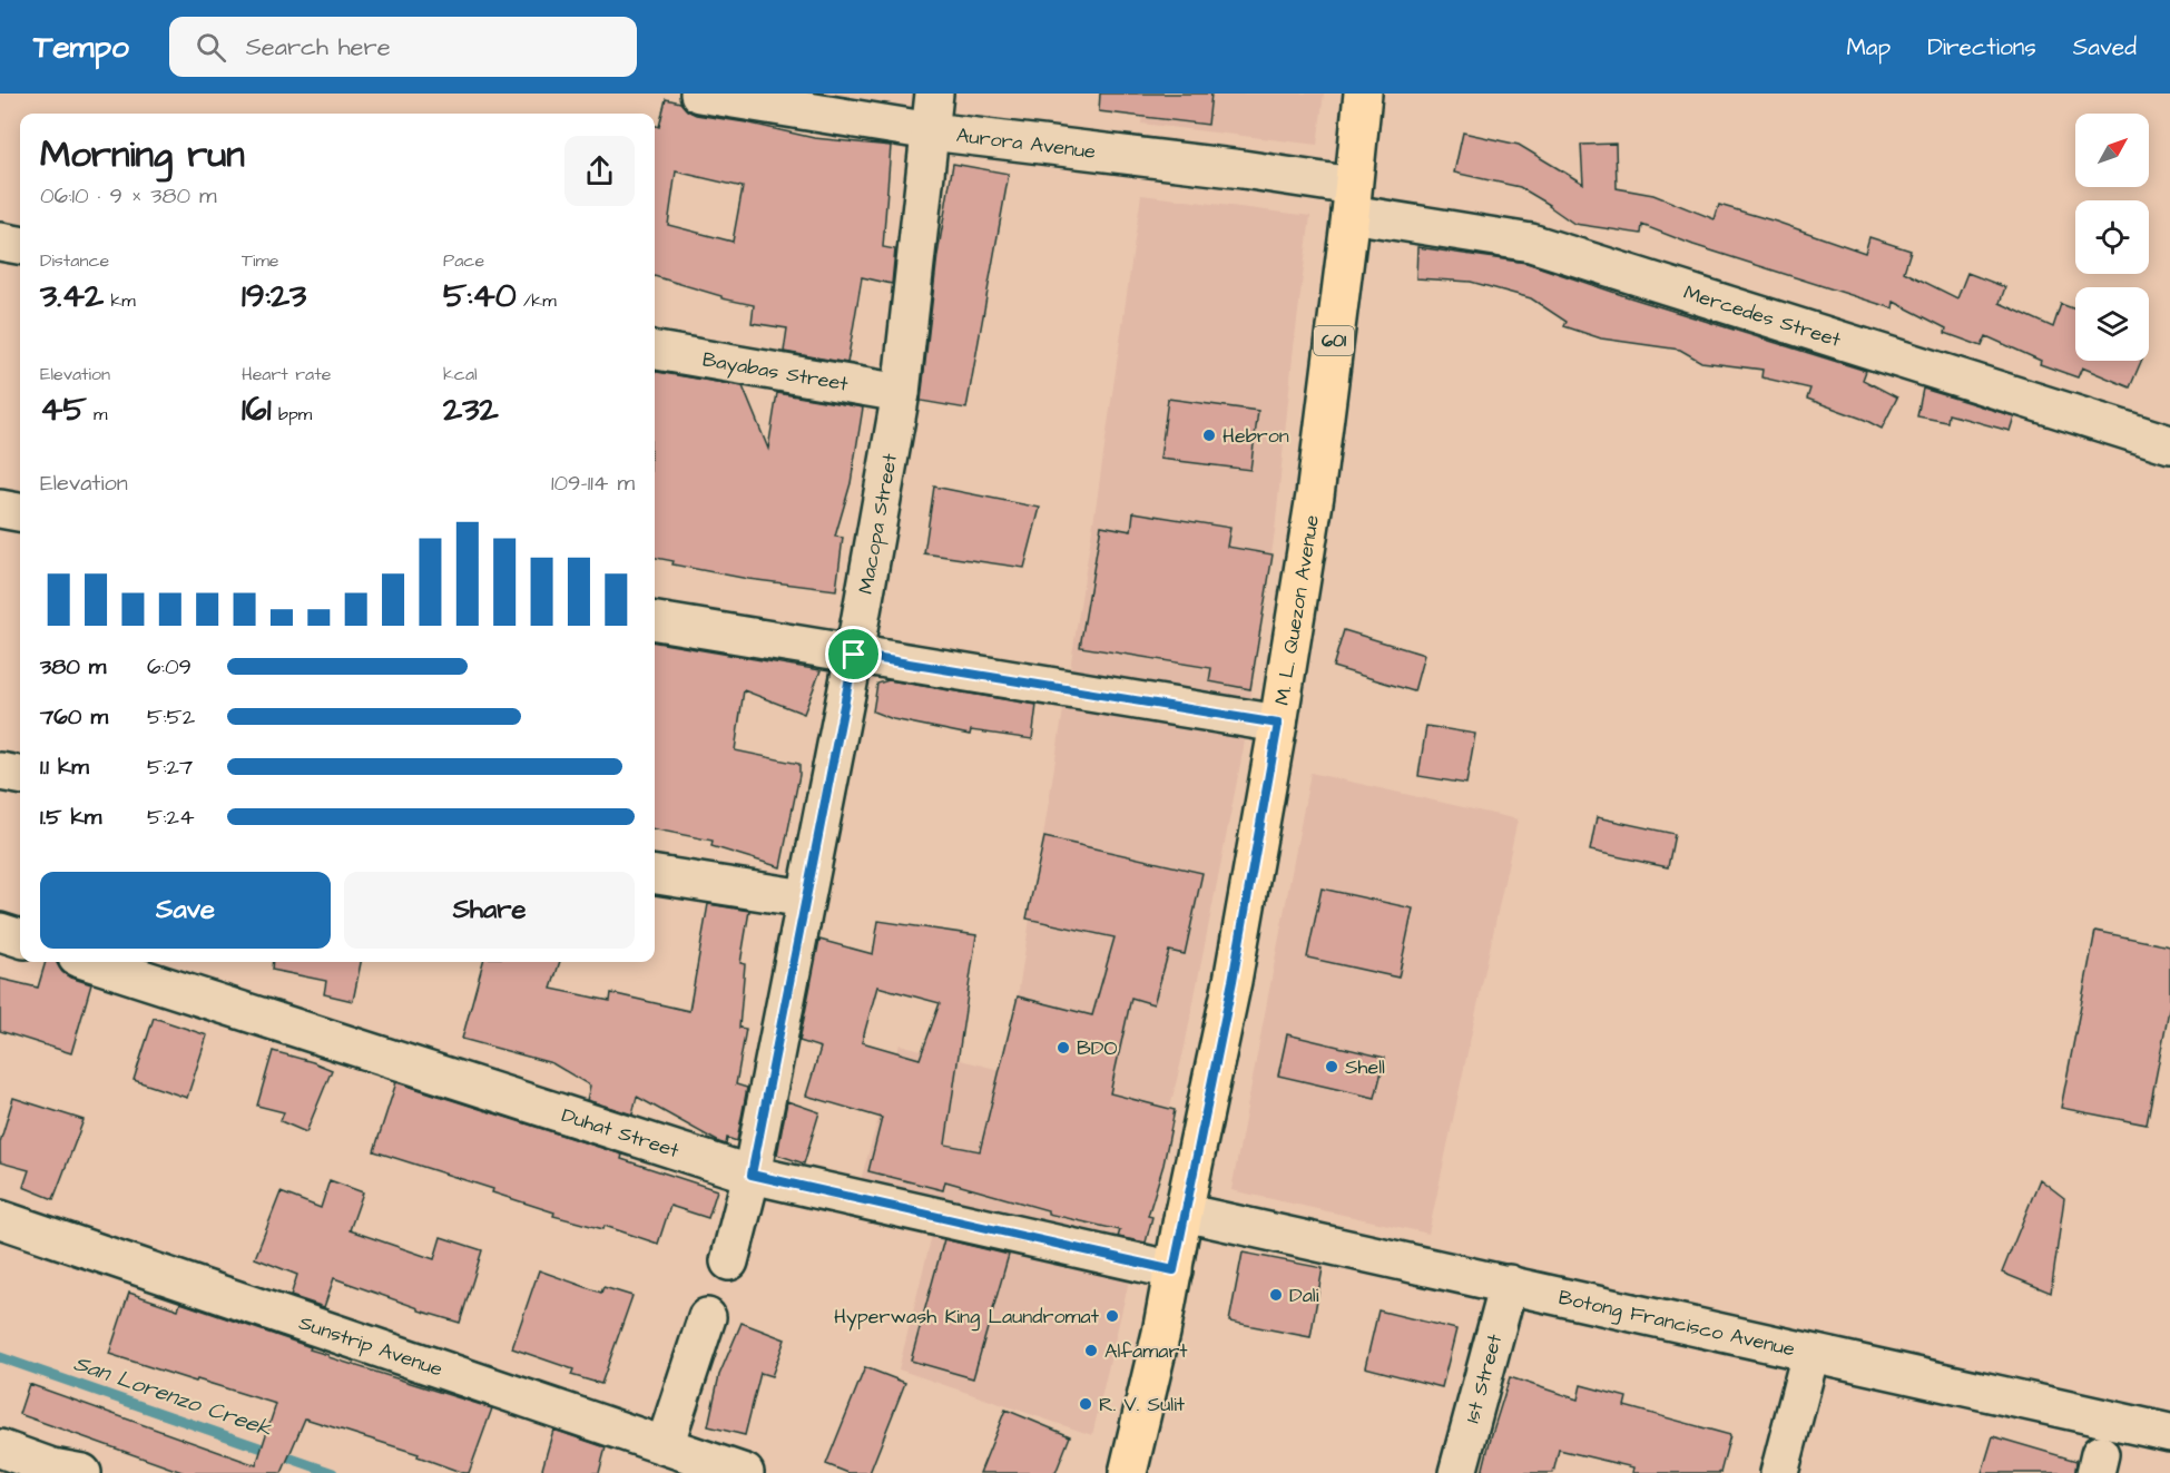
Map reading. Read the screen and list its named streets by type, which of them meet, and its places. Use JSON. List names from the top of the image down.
{
  "streets": {
    "main road": ["601", "M. L. Quezon Avenue"],
    "street": [
      "Aurora Avenue",
      "Mercedes Street",
      "Bayabas Street",
      "Macopa Street",
      "Duhat Street",
      "Botong Francisco Avenue",
      "Sunstrip Avenue",
      "1st Street"
    ]
  },
  "crossings": [
    ["Aurora Avenue", "Mercedes Street"],
    ["Aurora Avenue", "Macopa Street"],
    ["Aurora Avenue", "M. L. Quezon Avenue"],
    ["Mercedes Street", "M. L. Quezon Avenue"],
    ["Bayabas Street", "Macopa Street"],
    ["Macopa Street", "Duhat Street"],
    ["M. L. Quezon Avenue", "Duhat Street"],
    ["M. L. Quezon Avenue", "Botong Francisco Avenue"],
    ["Botong Francisco Avenue", "1st Street"]
  ],
  "water": ["San Lorenzo Creek"],
  "places": [
    "Hebron",
    "BDO",
    "Shell",
    "Dali",
    "Hyperwash King Laundromat",
    "Alfamart",
    "R. V. Sulit"
  ],
  "north": "top right",
  "page": {
    "header": "Tempo",
    "search": "Search here",
    "nav": ["Map", "Directions", "Saved"],
    "heading": ["Morning run", "06:10 · 9 × 380 m"],
    "stats": [
      ["Distance", "3.42 km"],
      ["Time", "19:23"],
      ["Pace", "5:40 /km"],
      ["Elevation", "45 m"],
      ["Heart rate", "161 bpm"],
      ["kcal", "232"]
    ],
    "chart": ["Elevation", "109–114 m"],
    "list": [
      {
        "name": "380 m",
        "note": "6:09"
      },
      {
        "name": "760 m",
        "note": "5:52"
      },
      {
        "name": "1.1 km",
        "note": "5:27"
      },
      {
        "name": "1.5 km",
        "note": "5:24"
      }
    ],
    "buttons": ["Save", "Share"]
  }
}
